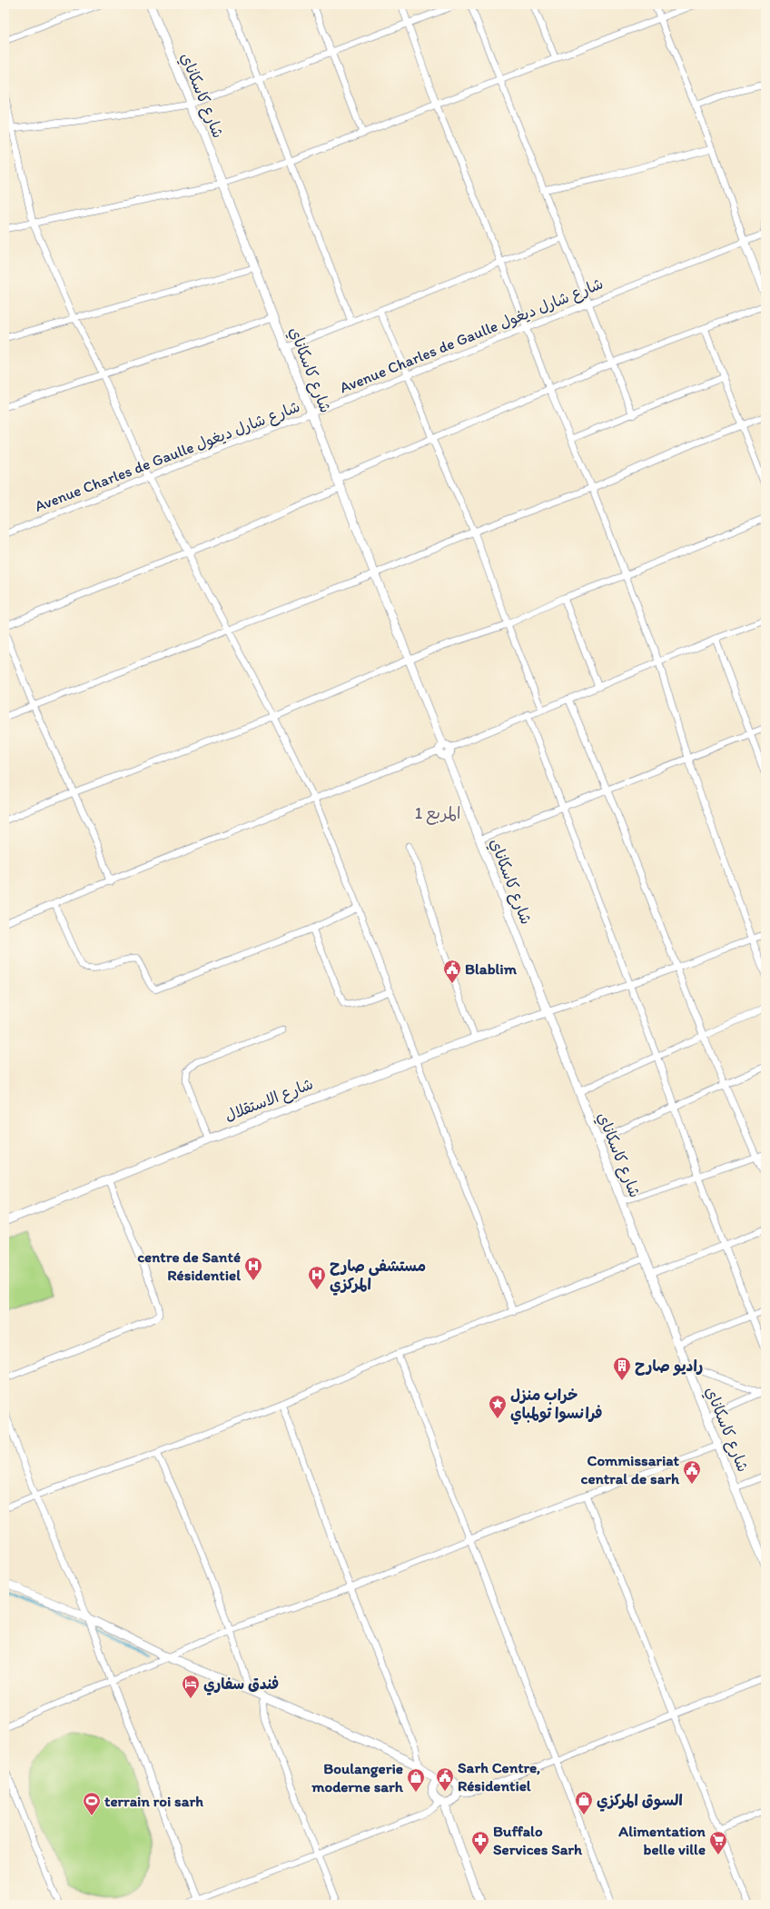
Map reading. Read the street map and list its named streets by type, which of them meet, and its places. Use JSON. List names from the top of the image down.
{
  "streets": {
    "street": ["شارع كاسكاناي", "Avenue Charles de Gaulle شارع شارل ديغول", "شارع الاستقلال"]
  },
  "crossings": [
    ["شارع كاسكاناي", "Avenue Charles de Gaulle شارع شارل ديغول"],
    ["شارع كاسكاناي", "شارع الاستقلال"]
  ],
  "districts": ["المربع 1"],
  "places": {
    "public building": ["Blablim", "Commissariat central de sarh", "Sarh Centre, Résidentiel"],
    "hospital": ["centre de Santé Résidentiel", "مستشفى صارح المركزي"],
    "building": ["راديو صارح"],
    "place": ["خراب منزل فرانسوا تولمباي"],
    "hotel": ["فندق سفاري"],
    "shop": ["Boulangerie moderne sarh", "السوق المركزي"],
    "sports": ["terrain roi sarh"],
    "pharmacy": ["Buffalo Services Sarh"],
    "supermarket": ["Alimentation belle ville"]
  }
}
